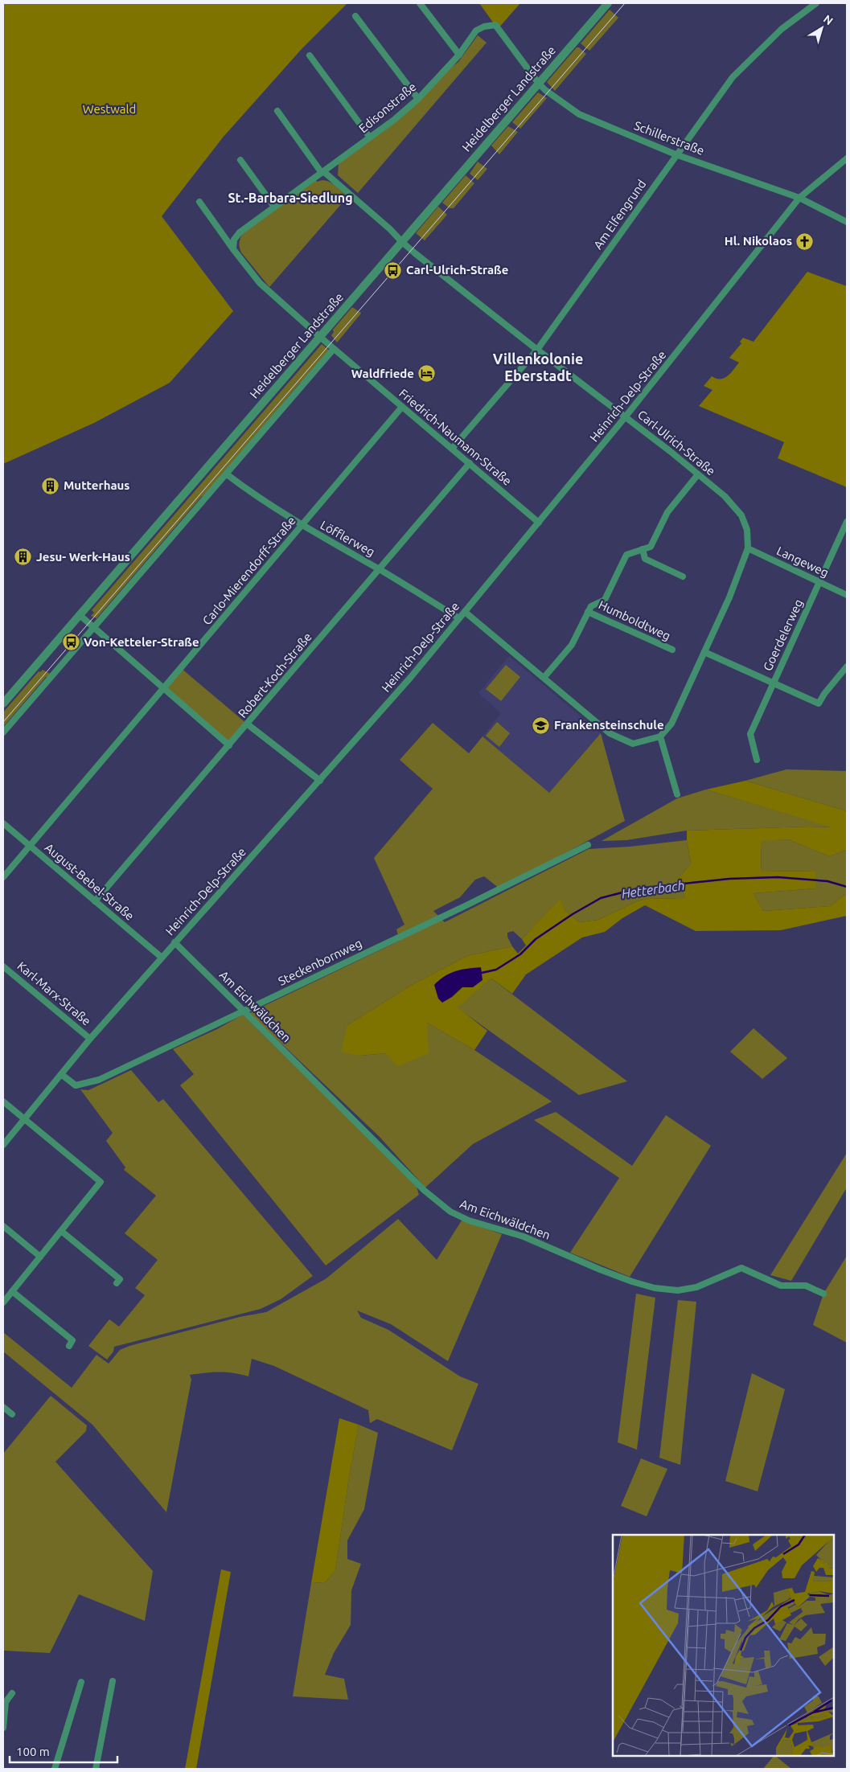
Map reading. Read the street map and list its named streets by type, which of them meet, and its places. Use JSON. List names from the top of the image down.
{
  "streets": {
    "street": [
      "Heidelberger Landstraße",
      "Edisonstraße",
      "Schillerstraße",
      "Am Elfengrund",
      "Heinrich-Delp-Straße",
      "Friedrich-Naumann-Straße",
      "Carl-Ulrich-Straße",
      "Löfflerweg",
      "Langeweg",
      "Carlo-Mierendorff-Straße",
      "Humboldtweg",
      "Goerdelerweg",
      "Robert-Koch-Straße",
      "August-Bebel-Straße",
      "Steckenbornweg",
      "Karl-Marx-Straße",
      "Am Eichwäldchen"
    ]
  },
  "crossings": [
    ["Heidelberger Landstraße", "Edisonstraße"],
    ["Heidelberger Landstraße", "Schillerstraße"],
    ["Heidelberger Landstraße", "Friedrich-Naumann-Straße"],
    ["Heidelberger Landstraße", "Carl-Ulrich-Straße"],
    ["Edisonstraße", "Schillerstraße"],
    ["Edisonstraße", "Carl-Ulrich-Straße"],
    ["Schillerstraße", "Am Elfengrund"],
    ["Schillerstraße", "Heinrich-Delp-Straße"],
    ["Am Elfengrund", "Friedrich-Naumann-Straße"],
    ["Am Elfengrund", "Carl-Ulrich-Straße"],
    ["Heinrich-Delp-Straße", "Friedrich-Naumann-Straße"],
    ["Heinrich-Delp-Straße", "Carl-Ulrich-Straße"],
    ["Heinrich-Delp-Straße", "Löfflerweg"],
    ["Heinrich-Delp-Straße", "August-Bebel-Straße"],
    ["Heinrich-Delp-Straße", "Steckenbornweg"],
    ["Heinrich-Delp-Straße", "Karl-Marx-Straße"],
    ["Heinrich-Delp-Straße", "Am Eichwäldchen"],
    ["Friedrich-Naumann-Straße", "Carlo-Mierendorff-Straße"],
    ["Friedrich-Naumann-Straße", "Robert-Koch-Straße"],
    ["Carl-Ulrich-Straße", "Langeweg"],
    ["Carl-Ulrich-Straße", "Humboldtweg"],
    ["Löfflerweg", "Carlo-Mierendorff-Straße"],
    ["Löfflerweg", "Robert-Koch-Straße"],
    ["Langeweg", "Goerdelerweg"],
    ["Carlo-Mierendorff-Straße", "August-Bebel-Straße"],
    ["Robert-Koch-Straße", "August-Bebel-Straße"],
    ["Steckenbornweg", "Am Eichwäldchen"]
  ],
  "districts": ["St.-Barbara-Siedlung", "Villenkolonie Eberstadt"],
  "water": ["Hetterbach"],
  "parks": ["Westwald"],
  "places": {
    "church": ["Hl. Nikolaos"],
    "bus stop": ["Carl-Ulrich-Straße", "Von-Ketteler-Straße"],
    "hotel": ["Waldfriede"],
    "building": ["Mutterhaus", "Jesu- Werk-Haus"],
    "school or university": ["Frankensteinschule"]
  },
  "scale_bar": "100 m",
  "north": "top right"
}
